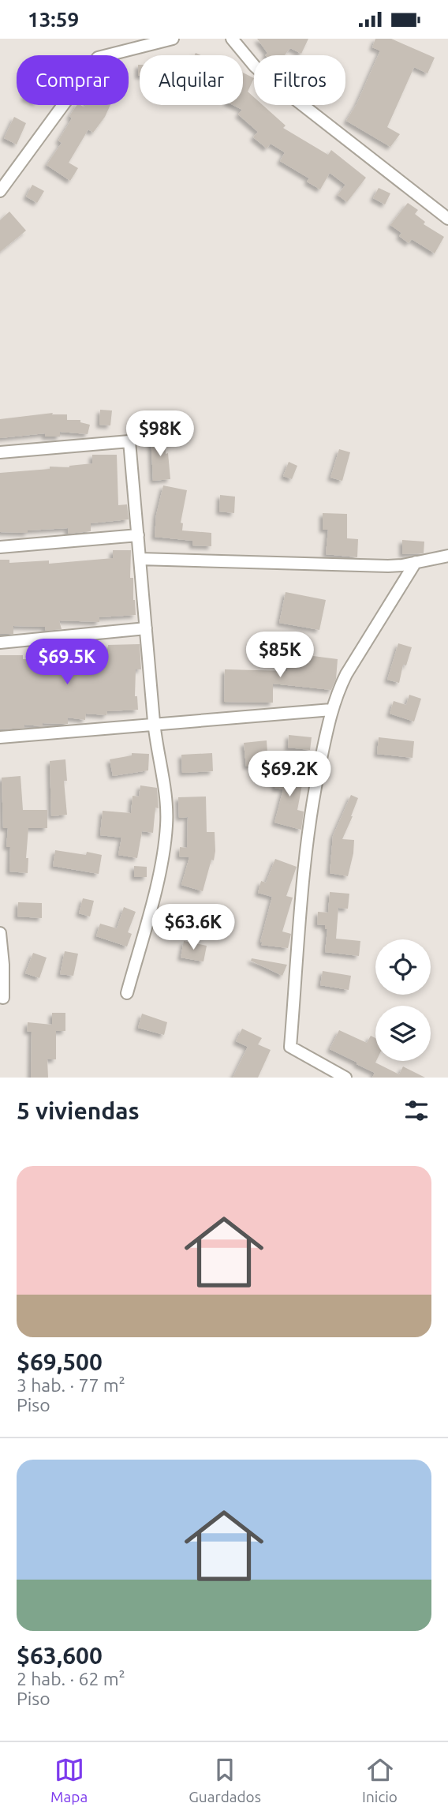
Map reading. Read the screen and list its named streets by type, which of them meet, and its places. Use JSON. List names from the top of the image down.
{
  "page": {
    "status": "13:59",
    "chip": ["Comprar", "Alquilar", "Filtros"],
    "price": [
      "$98K",
      "$85K",
      "$69.5K",
      "$69.2K",
      "$63.6K"
    ],
    "heading": "5 viviendas",
    "list": [
      {
        "name": "$69,500",
        "note": "3 hab. · 77 m² · Piso"
      },
      {
        "name": "$63,600",
        "note": "2 hab. · 62 m² · Piso"
      }
    ],
    "tabs": ["Mapa", "Guardados", "Inicio"]
  }
}
